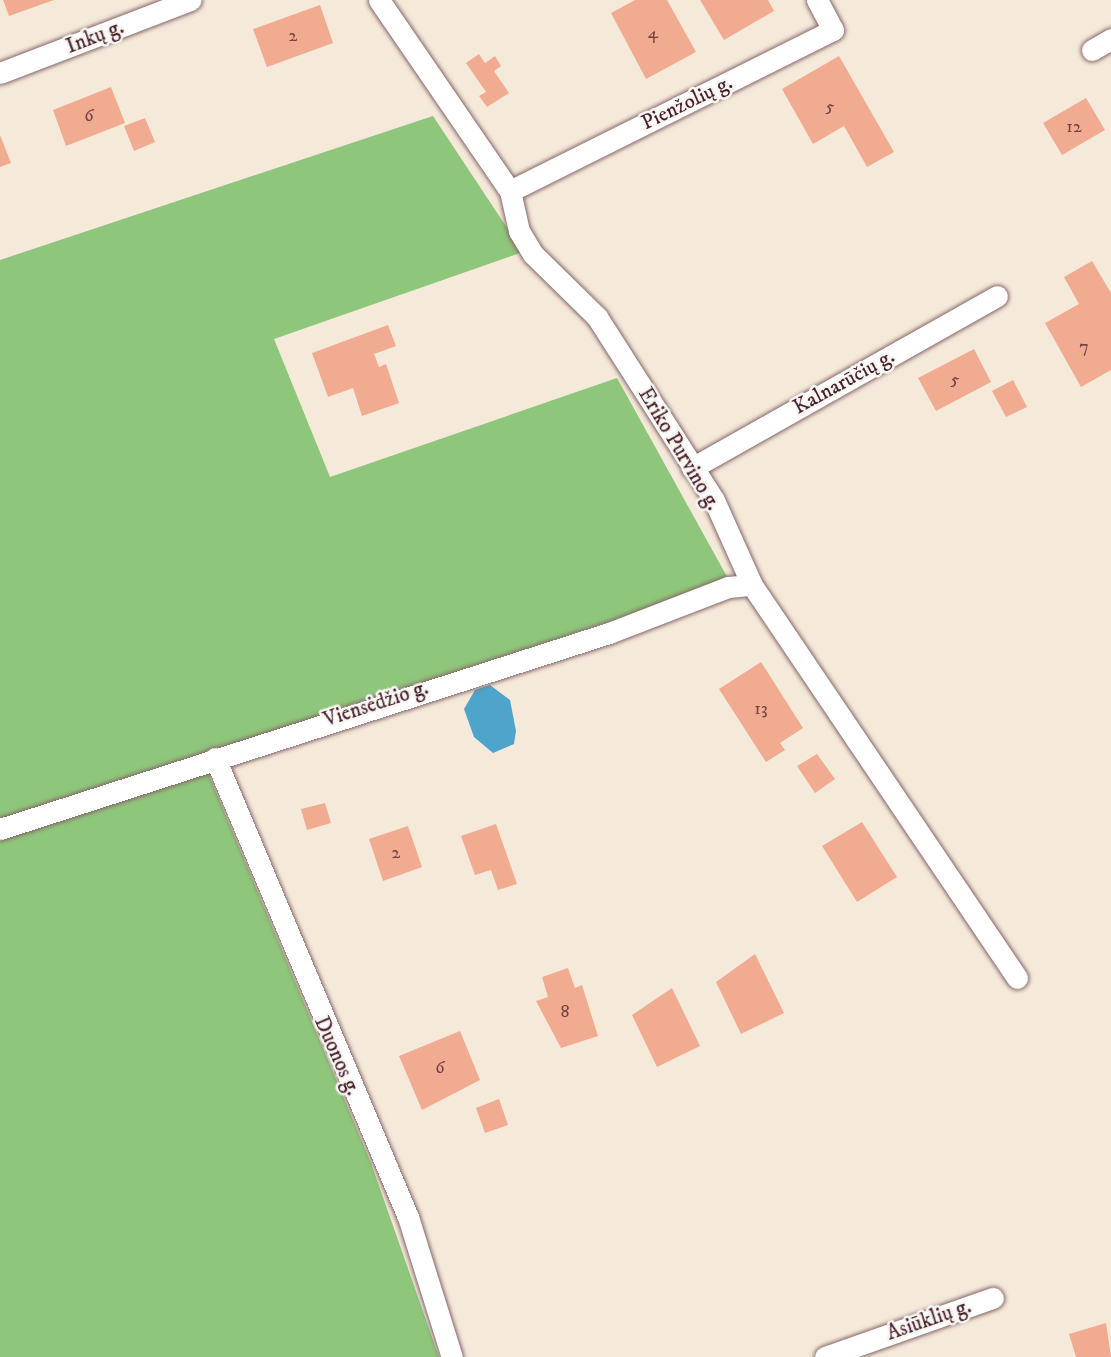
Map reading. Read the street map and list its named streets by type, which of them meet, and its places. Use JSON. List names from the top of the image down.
{
  "streets": {
    "street": [
      "Inkų g.",
      "Pienžolių g.",
      "Kalnarūčių g.",
      "Eriko Purvino g.",
      "Viensėdžio g.",
      "Duonos g.",
      "Asiūklių g."
    ]
  },
  "crossings": [
    ["Pienžolių g.", "Eriko Purvino g."],
    ["Kalnarūčių g.", "Eriko Purvino g."],
    ["Eriko Purvino g.", "Viensėdžio g."],
    ["Viensėdžio g.", "Duonos g."]
  ],
  "house_numbers": [
    "4",
    "2",
    "5",
    "6",
    "12",
    "7",
    "5",
    "13",
    "2",
    "8",
    "6"
  ]
}
